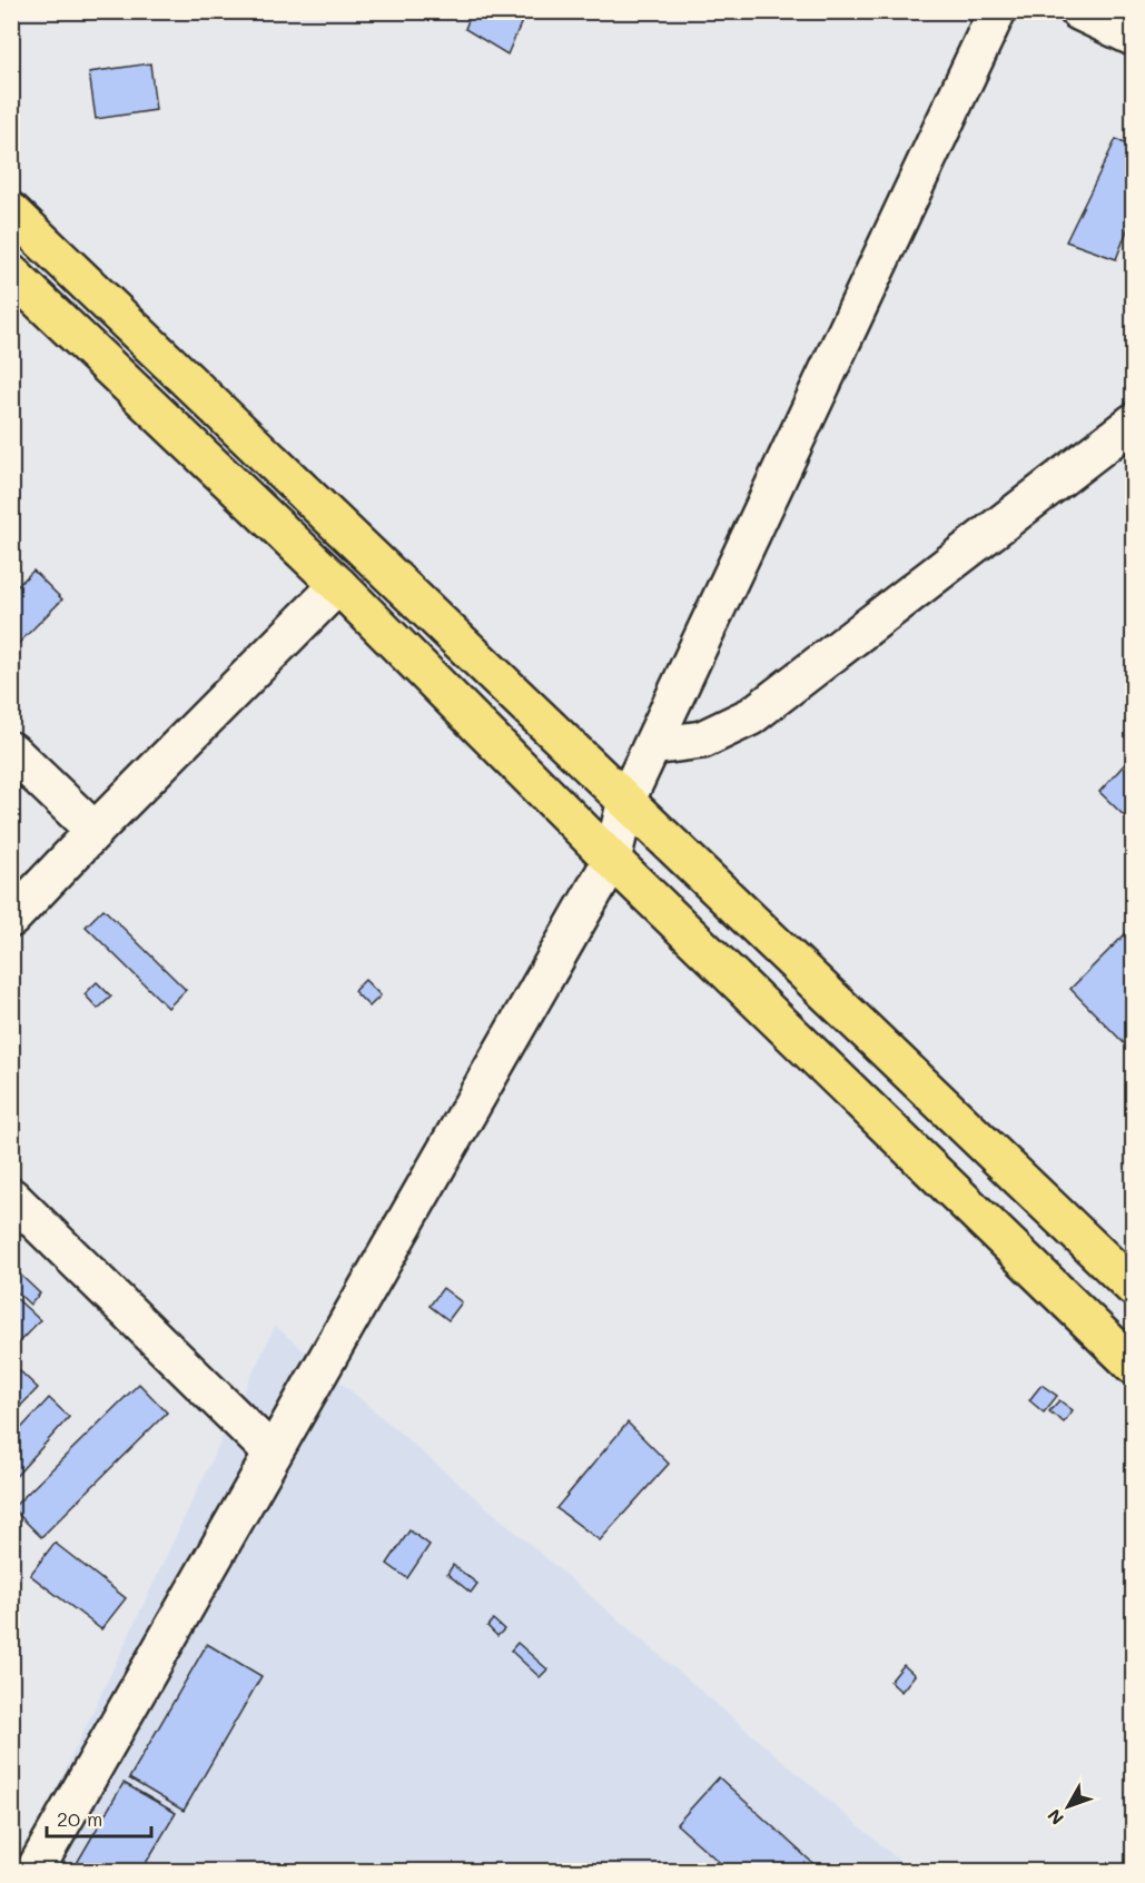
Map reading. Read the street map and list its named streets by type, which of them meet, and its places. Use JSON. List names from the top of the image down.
{
  "scale_bar": "20 m",
  "north": "bottom left"
}
